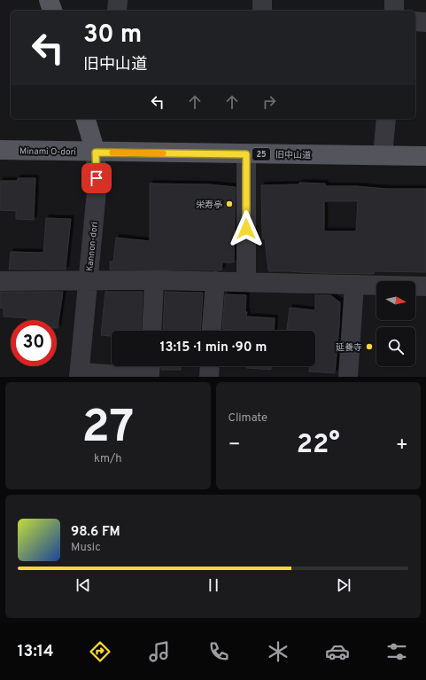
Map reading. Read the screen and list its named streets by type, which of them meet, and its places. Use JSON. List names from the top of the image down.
{
  "streets": {
    "main road": [
      "Minami O-dori",
      "25",
      "旧中山道",
      "Kannon-dori"
    ]
  },
  "crossings": [
    ["Minami O-dori", "旧中山道"],
    ["Minami O-dori", "Kannon-dori"],
    ["旧中山道", "Kannon-dori"]
  ],
  "places": ["栄寿亭", "延養寺"],
  "north": "right",
  "page": {
    "turn": ["30 m", "旧中山道"],
    "limit": "30",
    "trip": "13:15 · 1 min · 90 m",
    "tile": [
      ["27", "km/h"],
      "Climate"
    ],
    "heat": ["−", "22°", "+"],
    "song": ["98.6 FM", "Music"],
    "tabs": "13:14"
  }
}
